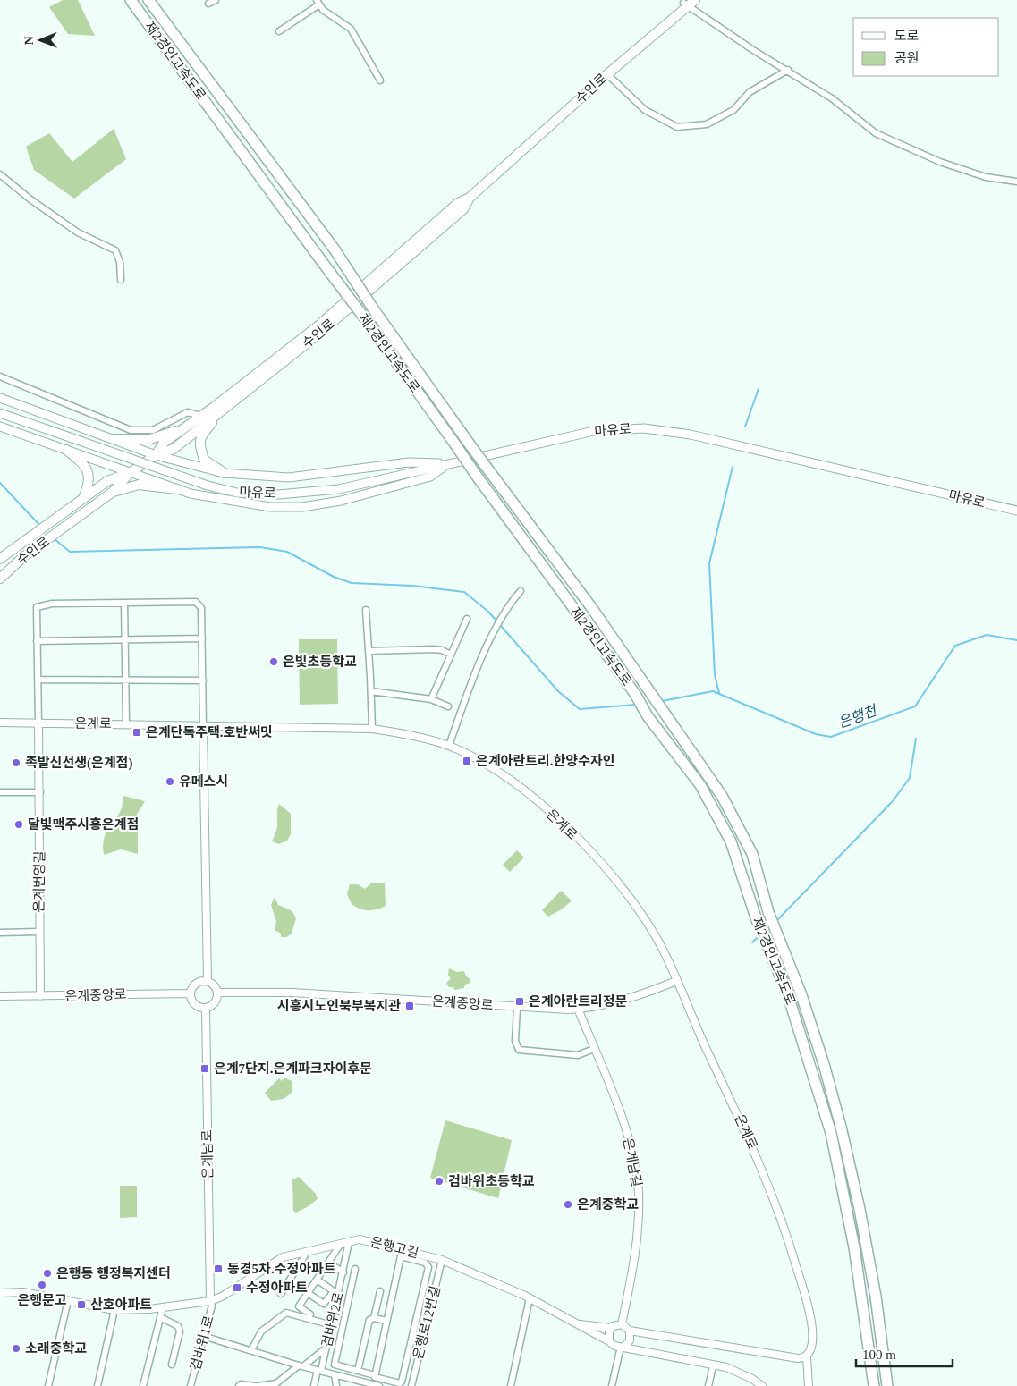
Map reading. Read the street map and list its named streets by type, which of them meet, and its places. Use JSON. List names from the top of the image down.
{
  "streets": {
    "highway": ["제2경인고속도로"],
    "main road": ["수인로", "마유로"],
    "street": [
      "은계로",
      "은계번영길",
      "은계중앙로",
      "은계남로",
      "은계남길",
      "은행고길",
      "검바위2로",
      "은행로12번길",
      "검바위1로"
    ]
  },
  "crossings": [
    ["은계로", "은계번영길"],
    ["은계로", "은계중앙로"],
    ["은계번영길", "은계중앙로"],
    ["은계중앙로", "은계남로"],
    ["은계중앙로", "은계남길"],
    ["은계남로", "은행고길"],
    ["은계남로", "검바위1로"],
    ["은계남길", "은행고길"],
    ["은행고길", "검바위2로"],
    ["은행고길", "은행로12번길"],
    ["은행고길", "검바위1로"]
  ],
  "water": ["은행천"],
  "places": {
    "other": [
      "은빛초등학교",
      "족발신선생(은계점)",
      "유메스시",
      "달빛맥주시흥은계점",
      "검바위초등학교",
      "은계중학교",
      "은행동 행정복지센터",
      "은행문고",
      "소래중학교"
    ],
    "transit": [
      "은계단독주택.호반써밋",
      "은계아란트리.한양수자인",
      "은계아란트리정문",
      "시흥시노인북부복지관",
      "은계7단지.은계파크자이후문",
      "동경5차.수정아파트",
      "수정아파트",
      "산호아파트"
    ]
  },
  "legend": ["도로", "공원"],
  "scale_bar": "100 m",
  "north": "left"
}
